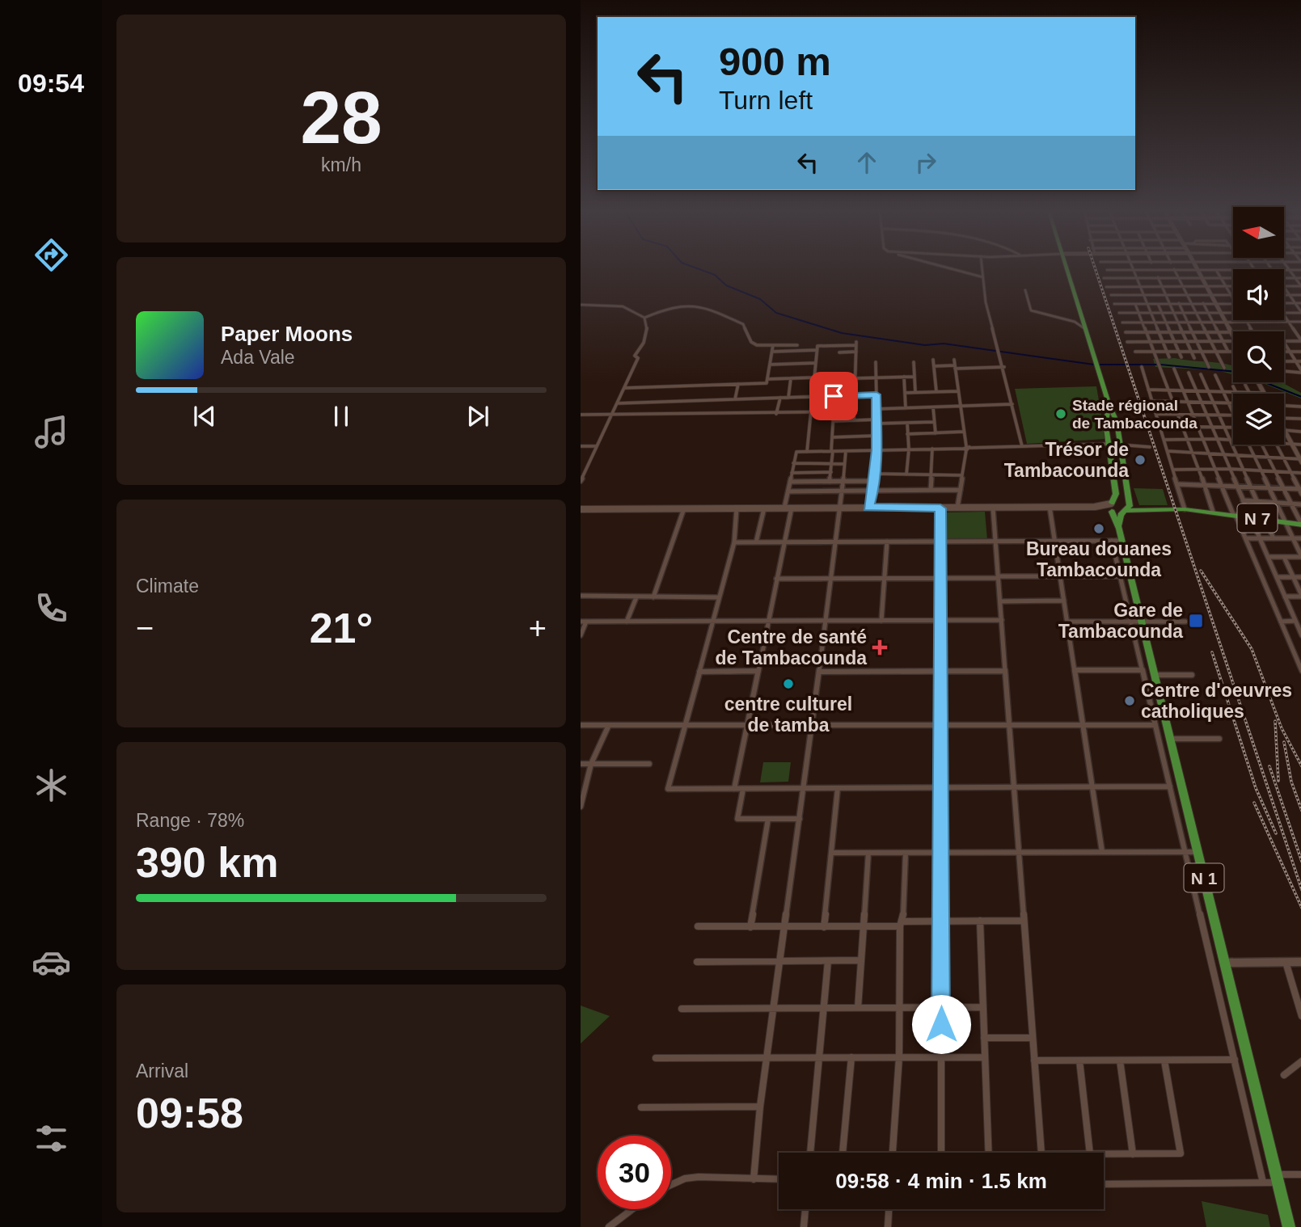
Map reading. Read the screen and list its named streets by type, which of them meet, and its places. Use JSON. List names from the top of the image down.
{
  "streets": {
    "highway": ["N 7", "N 1"]
  },
  "crossings": [
    ["N 7", "N 1"]
  ],
  "places": {
    "other": [
      "Stade régional de Tambacounda",
      "Trésor de Tambacounda",
      "Bureau douanes Tambacounda",
      "centre culturel de tamba",
      "Centre d'oeuvres catholiques"
    ],
    "transit": ["Gare de Tambacounda"],
    "health": ["Centre de santé de Tambacounda"]
  },
  "north": "left",
  "page": {
    "tabs": "09:54",
    "tile": [
      ["28", "km/h"],
      "Climate",
      ["Range · 78%", "390 km"],
      ["Arrival", "09:58"]
    ],
    "turn": ["900 m", "Turn left"],
    "song": ["Paper Moons", "Ada Vale"],
    "heat": ["−", "21°", "+"],
    "limit": "30",
    "trip": "09:58 · 4 min · 1.5 km"
  }
}
